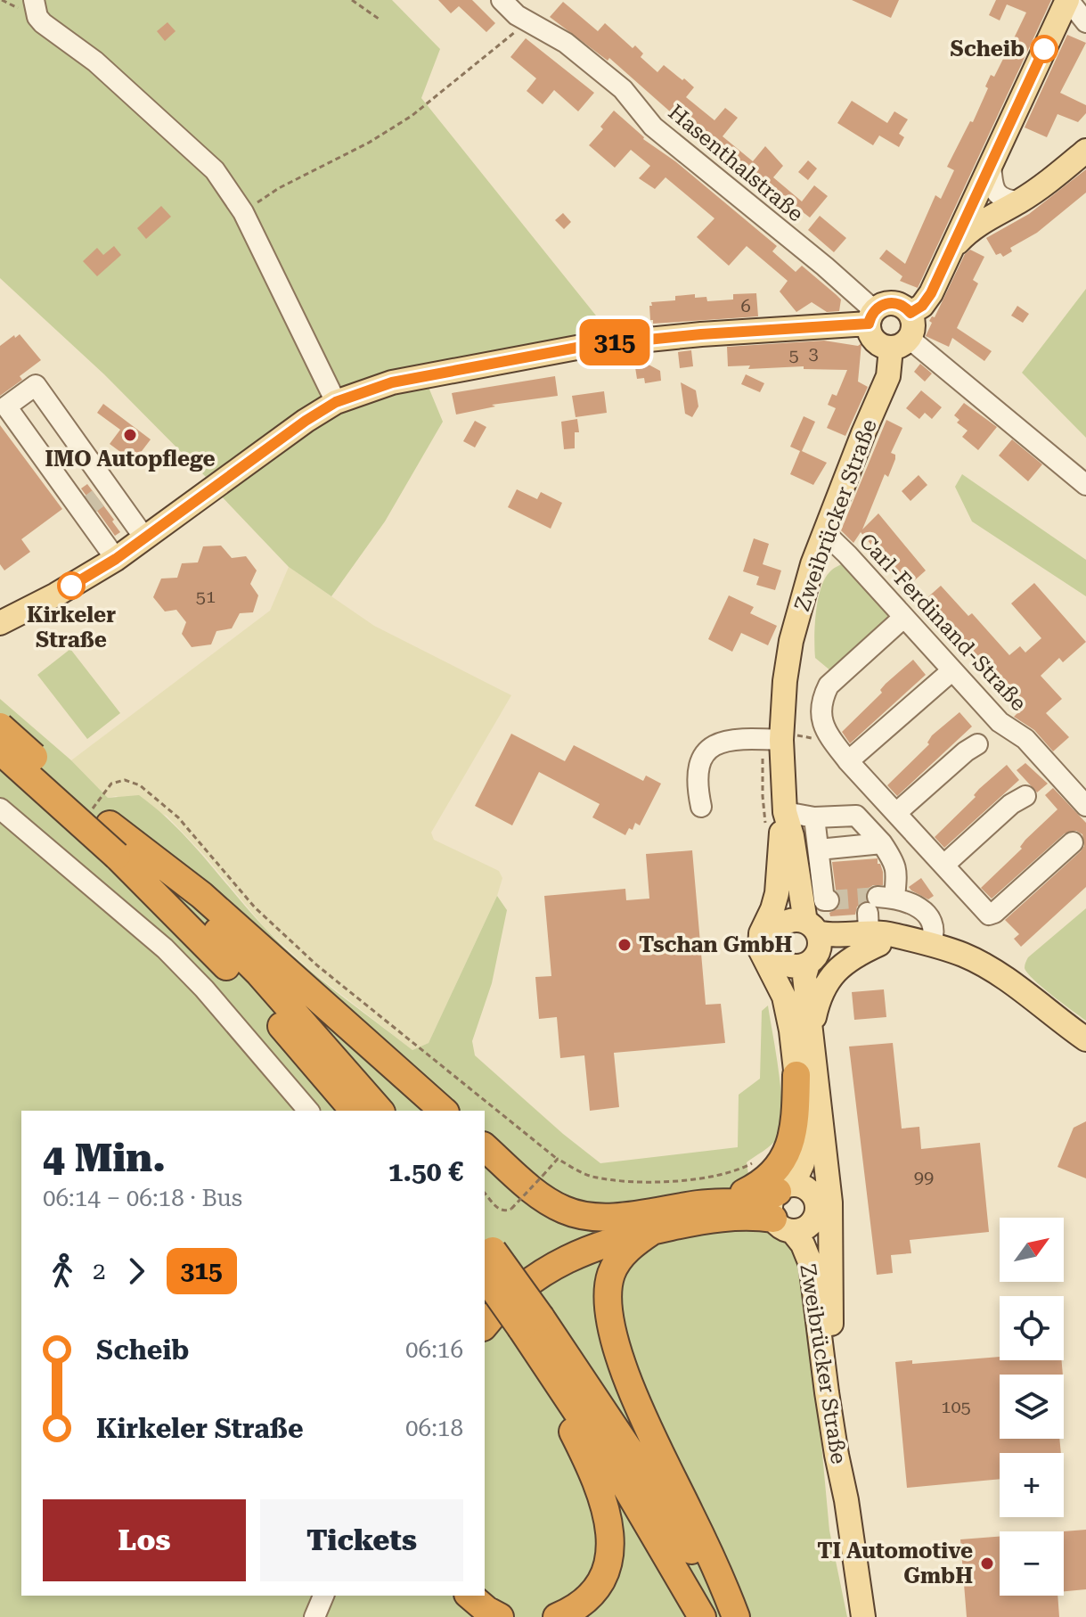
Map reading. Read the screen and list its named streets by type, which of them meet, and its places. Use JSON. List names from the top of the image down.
{
  "streets": {
    "main road": ["Zweibrücker Straße"],
    "street": ["Hasenthalstraße", "Carl-Ferdinand-Straße"]
  },
  "crossings": [
    ["Hasenthalstraße", "Zweibrücker Straße"],
    ["Zweibrücker Straße", "Carl-Ferdinand-Straße"]
  ],
  "places": [
    "Scheib",
    "IMO Autopflege",
    "Kirkeler Straße",
    "Tschan GmbH",
    "TI Automotive GmbH"
  ],
  "lines": ["bus line 315"],
  "house_numbers": [
    "6",
    "3",
    "5",
    "51",
    "99",
    "105"
  ],
  "north": "top right",
  "page": {
    "on_map": "315",
    "heading": ["4 Min.", "06:14 – 06:18 · Bus", "1.50 €"],
    "map_buttons": ["+", "−"],
    "legs": ["2", "315"],
    "list": [
      {
        "name": "Scheib",
        "value": "06:16"
      },
      {
        "name": "Kirkeler Straße",
        "value": "06:18"
      }
    ],
    "buttons": ["Los", "Tickets"]
  }
}
